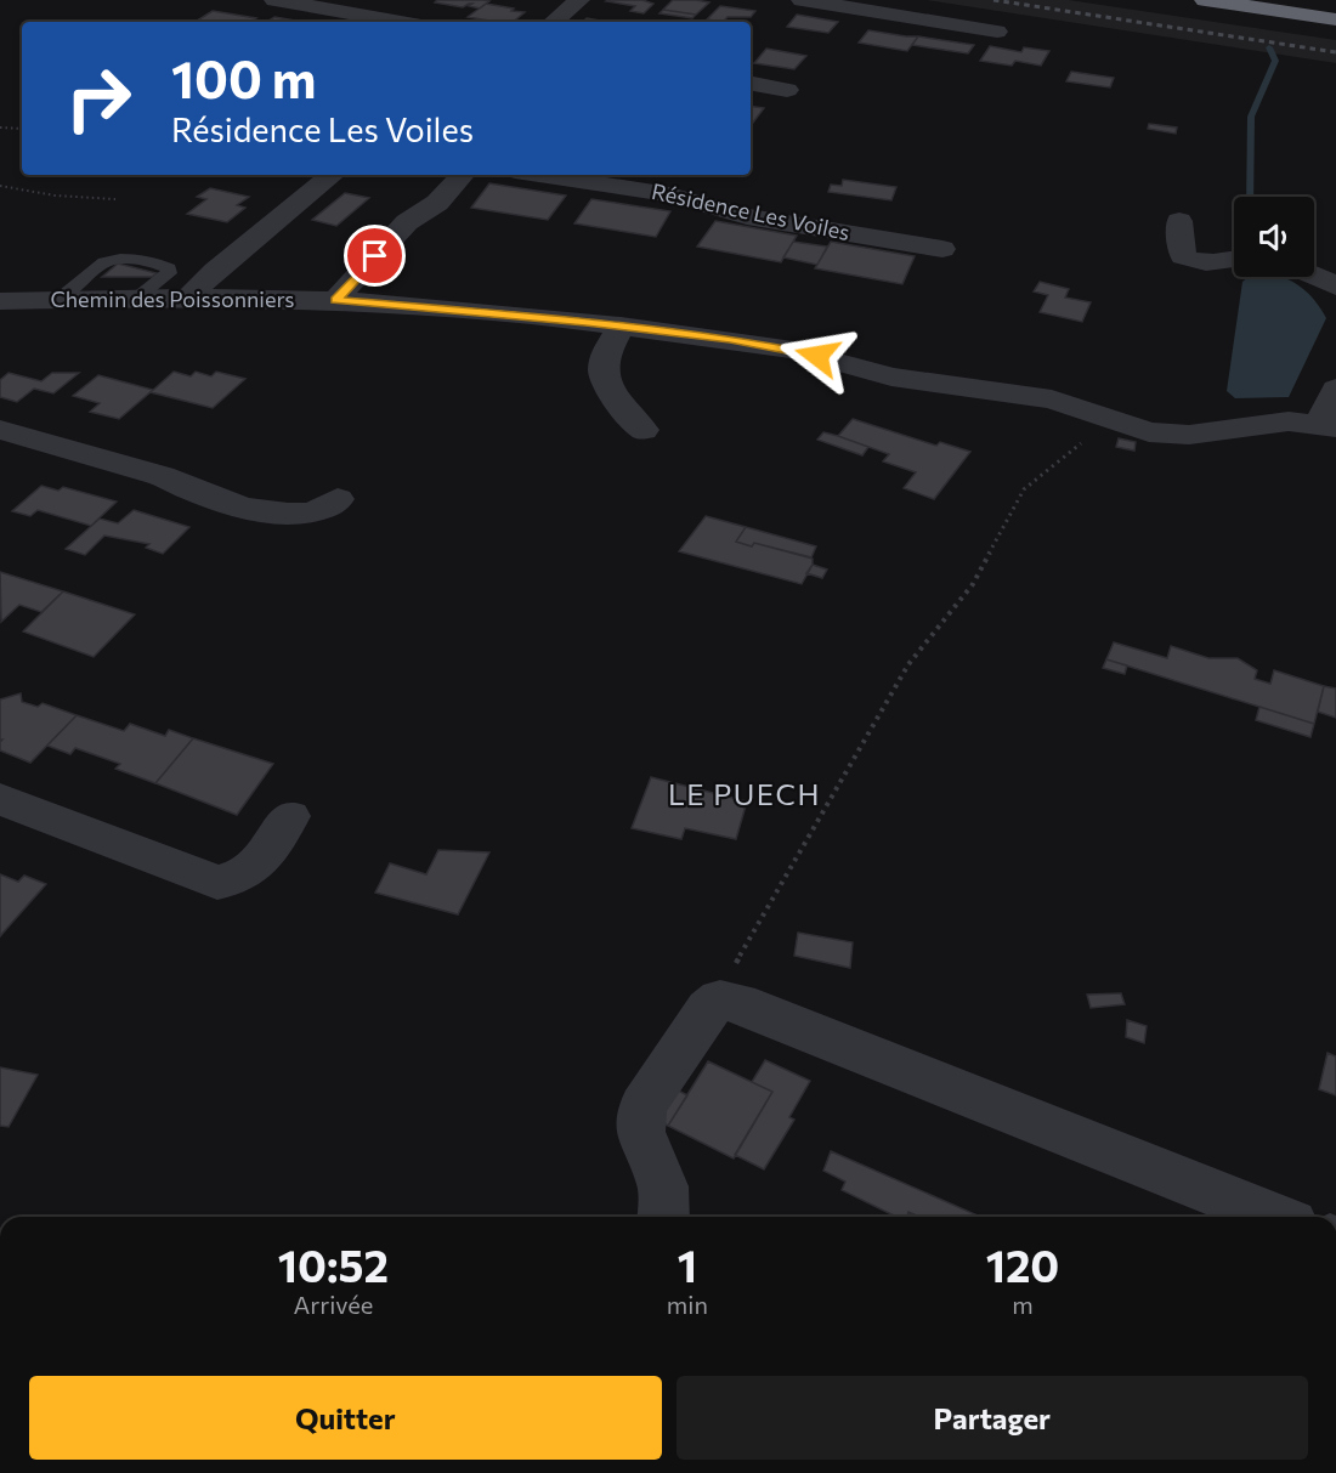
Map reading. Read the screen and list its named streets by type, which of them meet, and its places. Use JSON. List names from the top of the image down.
{
  "streets": {
    "street": ["Résidence Les Voiles", "Chemin des Poissonniers"]
  },
  "districts": ["LE PUECH"],
  "page": {
    "turn": ["100 m", "Résidence Les Voiles"],
    "eta": [
      "10:52",
      "Arrivée",
      "1",
      "min",
      "120",
      "m"
    ],
    "buttons": ["Quitter", "Partager"]
  }
}
